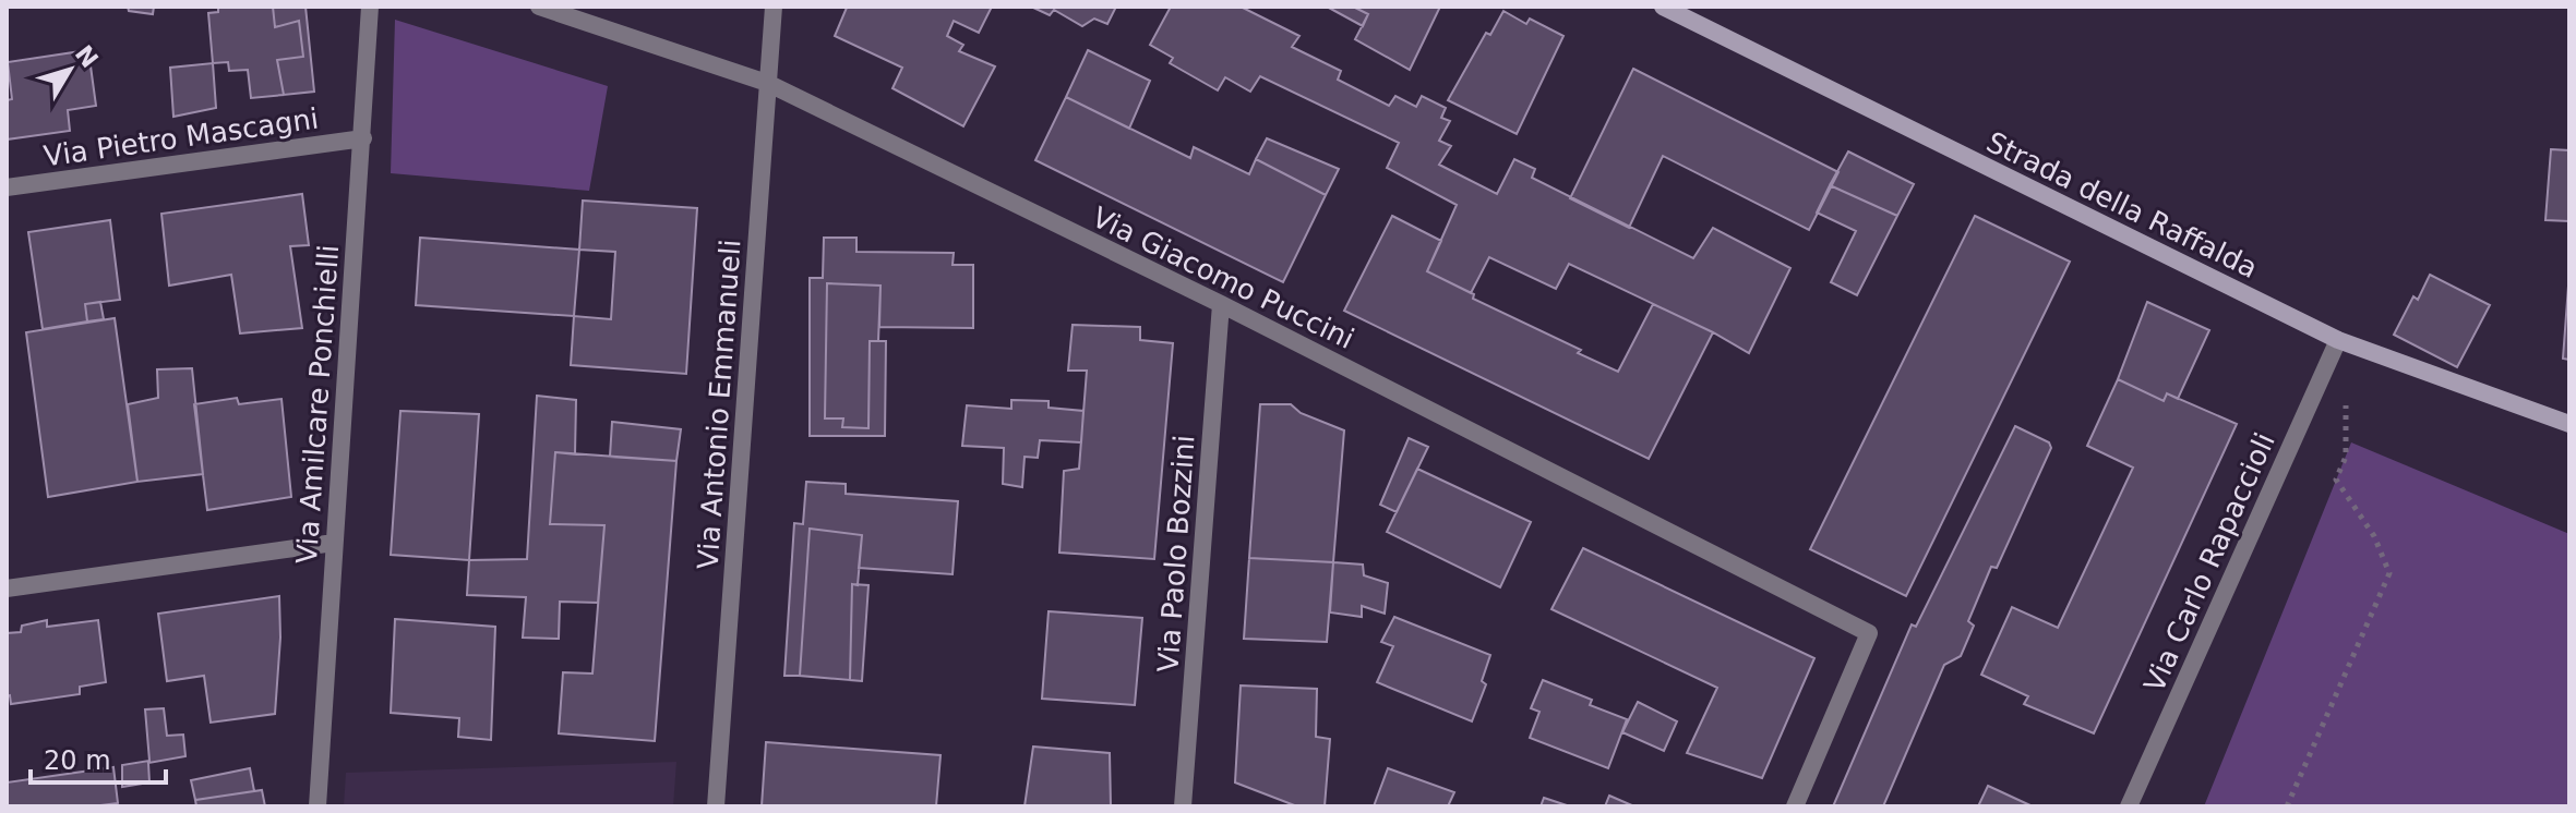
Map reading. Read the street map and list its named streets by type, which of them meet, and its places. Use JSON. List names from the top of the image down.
{
  "streets": {
    "street": [
      "Via Pietro Mascagni",
      "Strada della Raffalda",
      "Via Giacomo Puccini",
      "Via Amilcare Ponchielli",
      "Via Antonio Emmanueli",
      "Via Paolo Bozzini",
      "Via Carlo Rapaccioli"
    ]
  },
  "crossings": [
    ["Via Pietro Mascagni", "Via Amilcare Ponchielli"],
    ["Strada della Raffalda", "Via Carlo Rapaccioli"],
    ["Via Giacomo Puccini", "Via Antonio Emmanueli"],
    ["Via Giacomo Puccini", "Via Paolo Bozzini"]
  ],
  "scale_bar": "20 m",
  "north": "top right"
}
